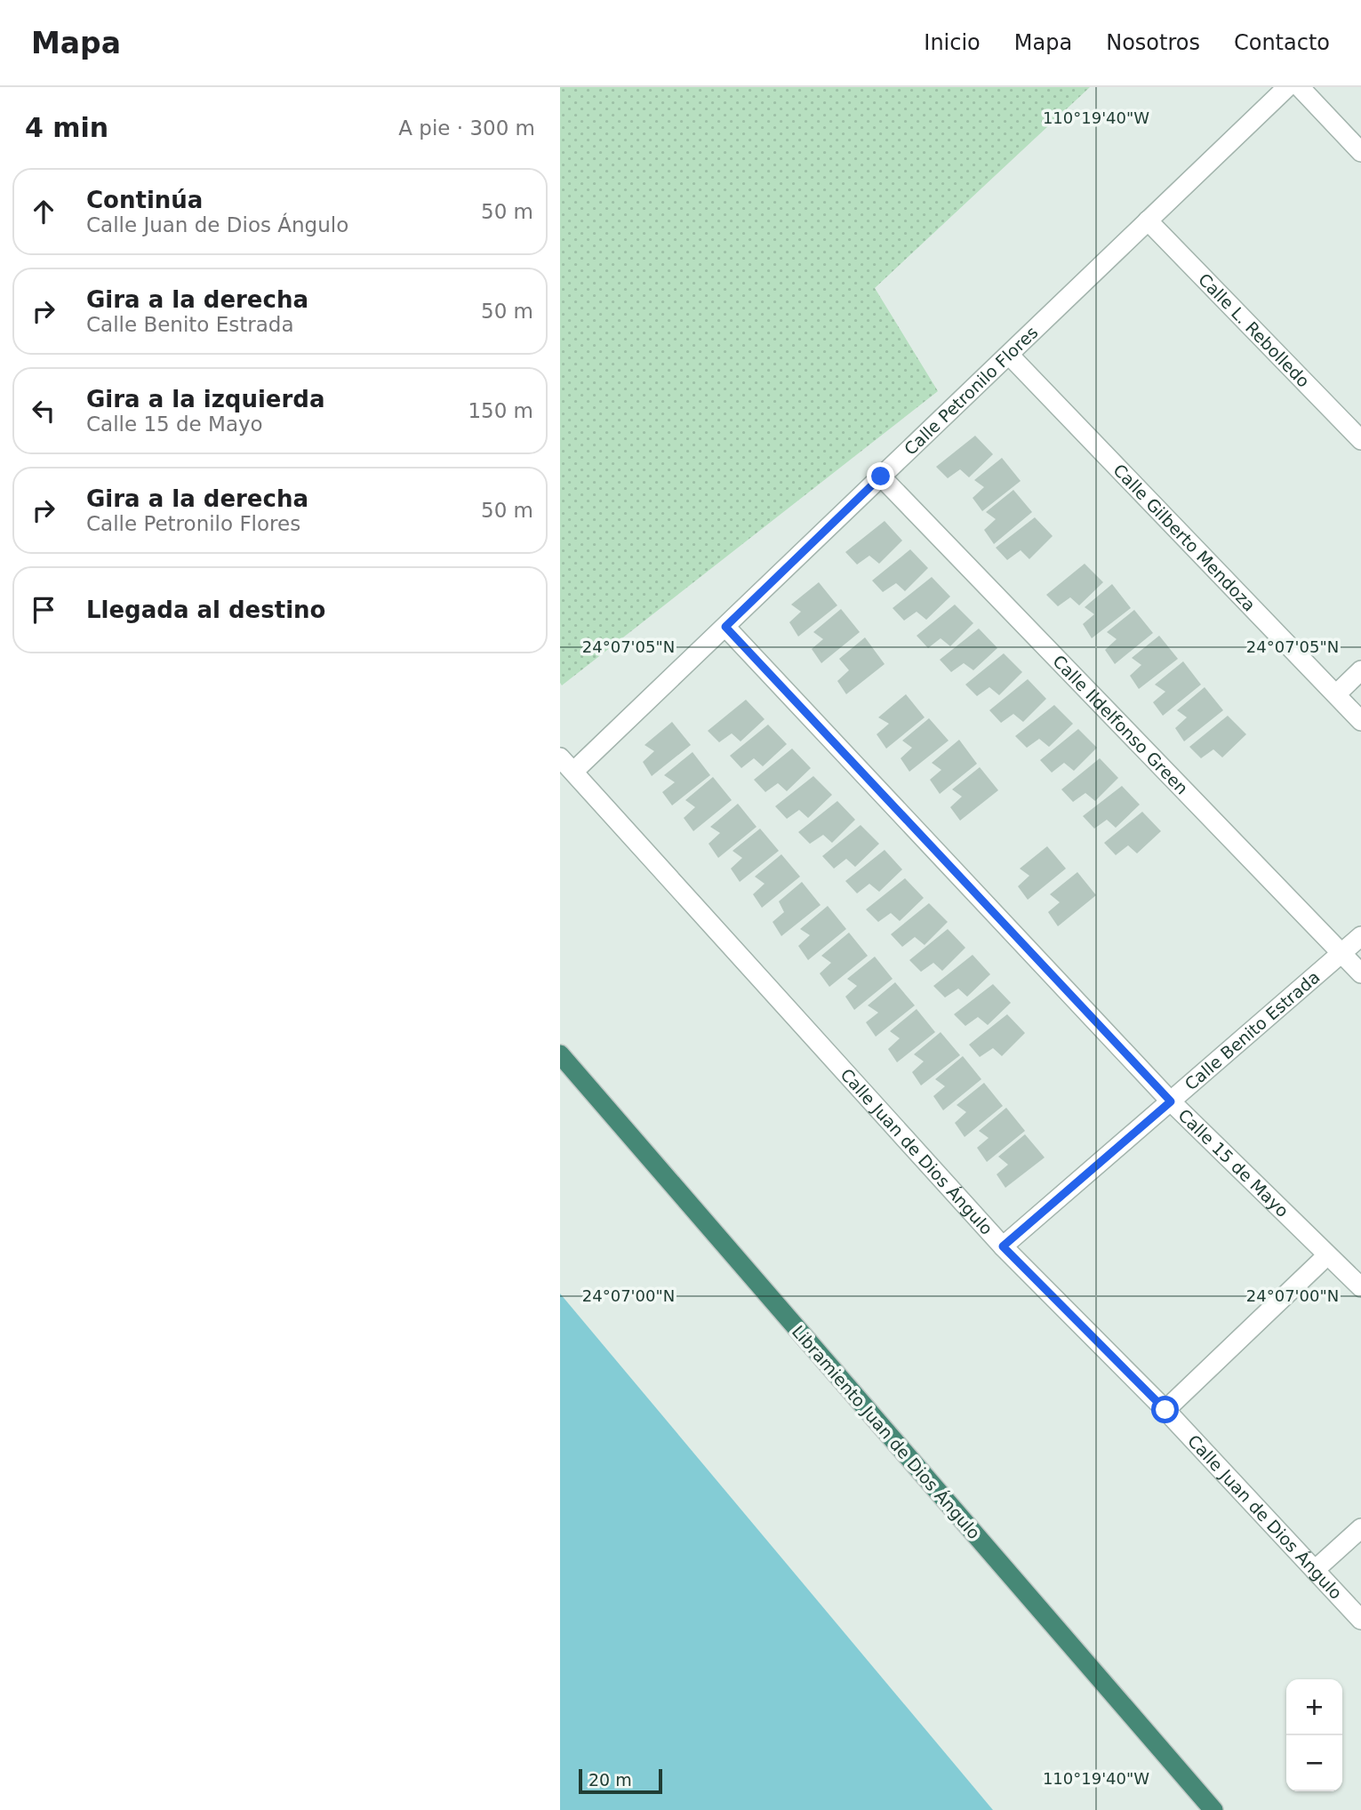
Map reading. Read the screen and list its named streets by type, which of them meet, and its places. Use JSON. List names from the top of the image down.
{
  "streets": {
    "highway": ["Libramiento Juan de Dios Ángulo"],
    "street": [
      "Calle L. Rebolledo",
      "Calle Petronilo Flores",
      "Calle Gilberto Mendoza",
      "Calle Ildelfonso Green",
      "Calle Benito Estrada",
      "Calle Juan de Dios Ángulo",
      "Calle 15 de Mayo"
    ]
  },
  "crossings": [
    ["Calle L. Rebolledo", "Calle Petronilo Flores"],
    ["Calle Petronilo Flores", "Calle Gilberto Mendoza"],
    ["Calle Petronilo Flores", "Calle Ildelfonso Green"],
    ["Calle Petronilo Flores", "Calle Juan de Dios Ángulo"],
    ["Calle Petronilo Flores", "Calle 15 de Mayo"],
    ["Calle Ildelfonso Green", "Calle Benito Estrada"],
    ["Calle Benito Estrada", "Calle Juan de Dios Ángulo"],
    ["Calle Benito Estrada", "Calle 15 de Mayo"]
  ],
  "scale_bar": "20 m",
  "page": {
    "header": "Mapa",
    "nav": [
      "Inicio",
      "Mapa",
      "Nosotros",
      "Contacto"
    ],
    "heading": ["4 min", "A pie · 300 m"],
    "list": [
      ["Continúa", "Calle Juan de Dios Ángulo", "50 m"],
      ["Gira a la derecha", "Calle Benito Estrada", "50 m"],
      ["Gira a la izquierda", "Calle 15 de Mayo", "150 m"],
      ["Gira a la derecha", "Calle Petronilo Flores", "50 m"],
      "Llegada al destino"
    ],
    "map_buttons": ["+", "−"],
    "scale": "20 m"
  },
  "coordinates": ["110°19'40\"W", "24°07'05\"N", "24°07'00\"N"]
}
